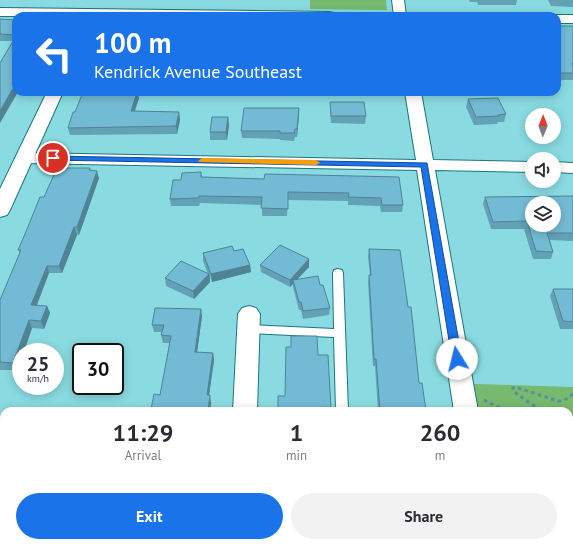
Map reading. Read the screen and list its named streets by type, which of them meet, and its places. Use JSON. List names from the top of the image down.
{
  "north": "top",
  "page": {
    "turn": ["100 m", "Kendrick Avenue Southeast"],
    "speed": "25 km/h",
    "limit": "30",
    "eta": [
      "11:29",
      "Arrival",
      "1",
      "min",
      "260",
      "m"
    ],
    "buttons": ["Exit", "Share"]
  }
}
